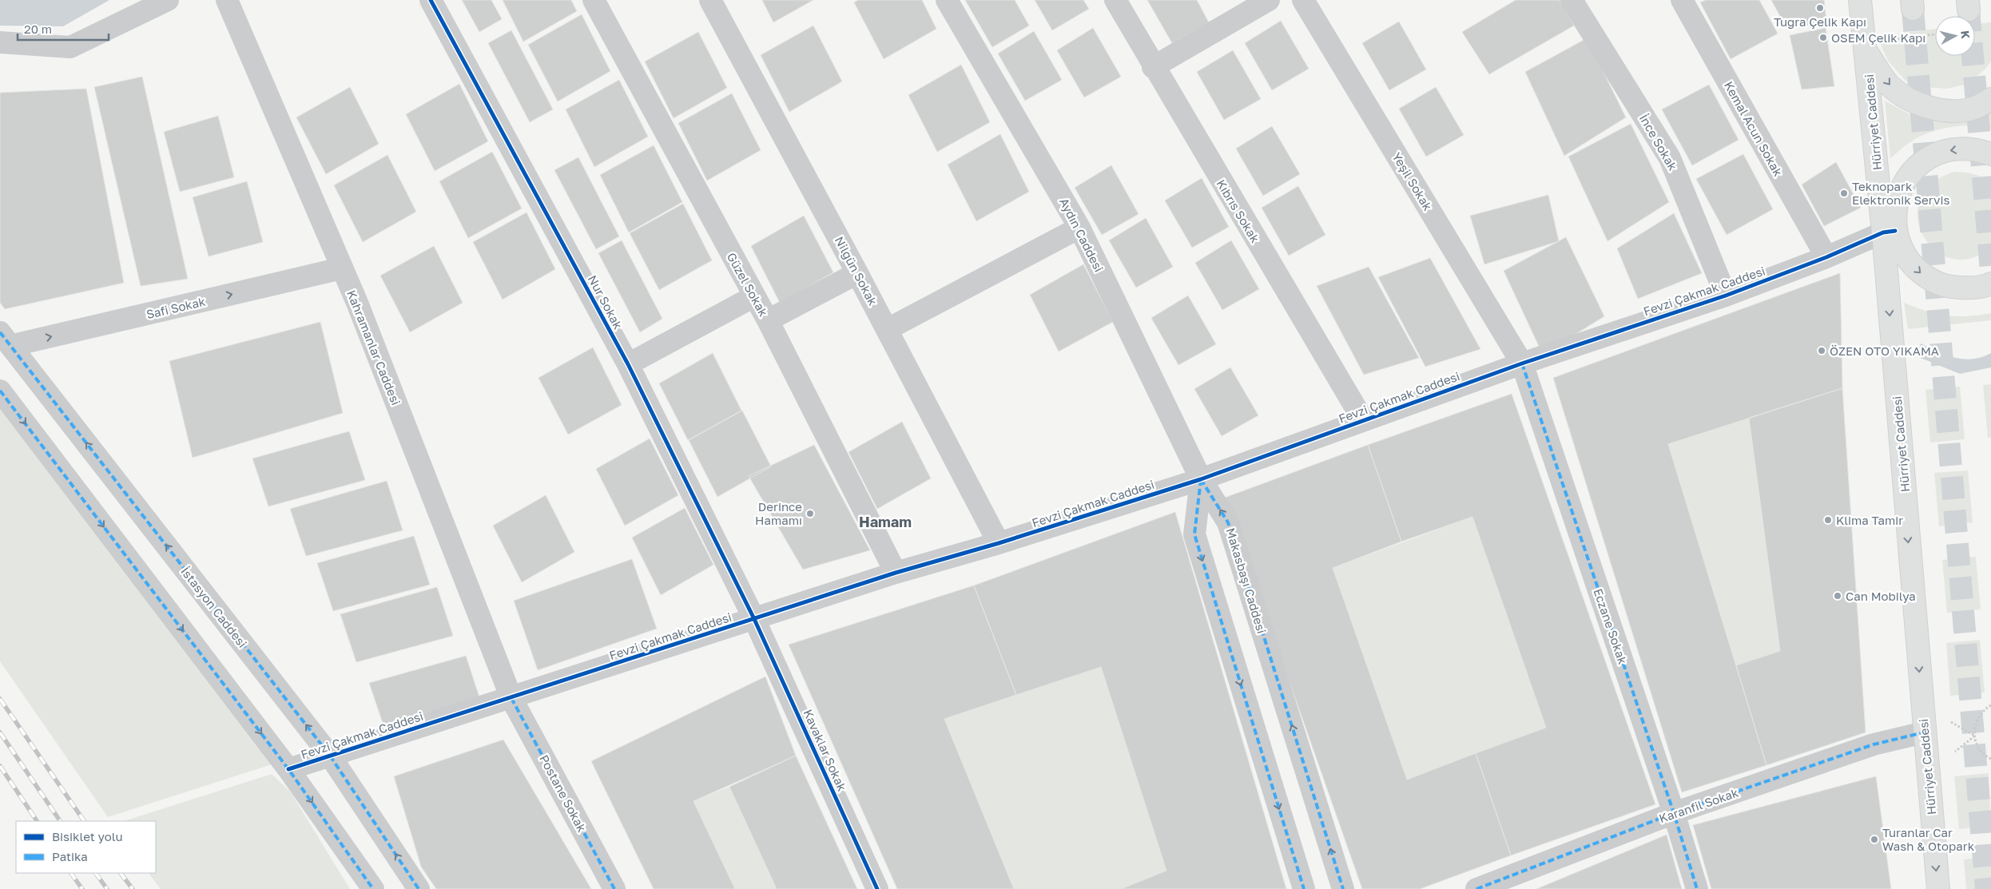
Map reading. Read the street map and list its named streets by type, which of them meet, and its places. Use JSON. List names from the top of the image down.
{
  "streets": {
    "main road": ["Hürriyet Caddesi"],
    "street": [
      "Kemal Acun Sokak",
      "İnce Sokak",
      "Yeşil Sokak",
      "Kıbrıs Sokak",
      "Aydın Caddesi",
      "Nilgün Sokak",
      "Güzel Sokak",
      "Fevzi Çakmak Caddesi",
      "Nur Sokak",
      "Safi Sokak",
      "Kahramanlar Caddesi",
      "Makasbaşı Caddesi",
      "İstasyon Caddesi",
      "Eczane Sokak",
      "Kavaklar Sokak",
      "Postane Sokak",
      "Karanfil Sokak"
    ]
  },
  "crossings": [
    ["Hürriyet Caddesi", "Fevzi Çakmak Caddesi"],
    ["Hürriyet Caddesi", "Karanfil Sokak"],
    ["Kemal Acun Sokak", "Fevzi Çakmak Caddesi"],
    ["İnce Sokak", "Fevzi Çakmak Caddesi"],
    ["Yeşil Sokak", "Fevzi Çakmak Caddesi"],
    ["Yeşil Sokak", "Eczane Sokak"],
    ["Kıbrıs Sokak", "Fevzi Çakmak Caddesi"],
    ["Aydın Caddesi", "Fevzi Çakmak Caddesi"],
    ["Aydın Caddesi", "Makasbaşı Caddesi"],
    ["Nilgün Sokak", "Fevzi Çakmak Caddesi"],
    ["Güzel Sokak", "Fevzi Çakmak Caddesi"],
    ["Fevzi Çakmak Caddesi", "Nur Sokak"],
    ["Fevzi Çakmak Caddesi", "Kahramanlar Caddesi"],
    ["Fevzi Çakmak Caddesi", "Makasbaşı Caddesi"],
    ["Fevzi Çakmak Caddesi", "İstasyon Caddesi"],
    ["Fevzi Çakmak Caddesi", "Eczane Sokak"],
    ["Fevzi Çakmak Caddesi", "Kavaklar Sokak"],
    ["Fevzi Çakmak Caddesi", "Postane Sokak"],
    ["Nur Sokak", "Kavaklar Sokak"],
    ["Safi Sokak", "Kahramanlar Caddesi"],
    ["Safi Sokak", "İstasyon Caddesi"],
    ["Kahramanlar Caddesi", "Postane Sokak"],
    ["Eczane Sokak", "Karanfil Sokak"]
  ],
  "one_way": ["Hürriyet Caddesi", "Safi Sokak"],
  "districts": ["Hamam"],
  "places": [
    "Tuğra Çelik Kapı",
    "OSEM Çelik Kapı",
    "Teknopark Elektronik Servis",
    "ÖZEN OTO YIKAMA",
    "Derince Hamamı",
    "Klima Tamir",
    "Can Mobilya",
    "Turanlar Car Wash & Otopark"
  ],
  "legend": ["Bisiklet yolu", "Patika"],
  "scale_bar": "20 m",
  "north": "right"
}
